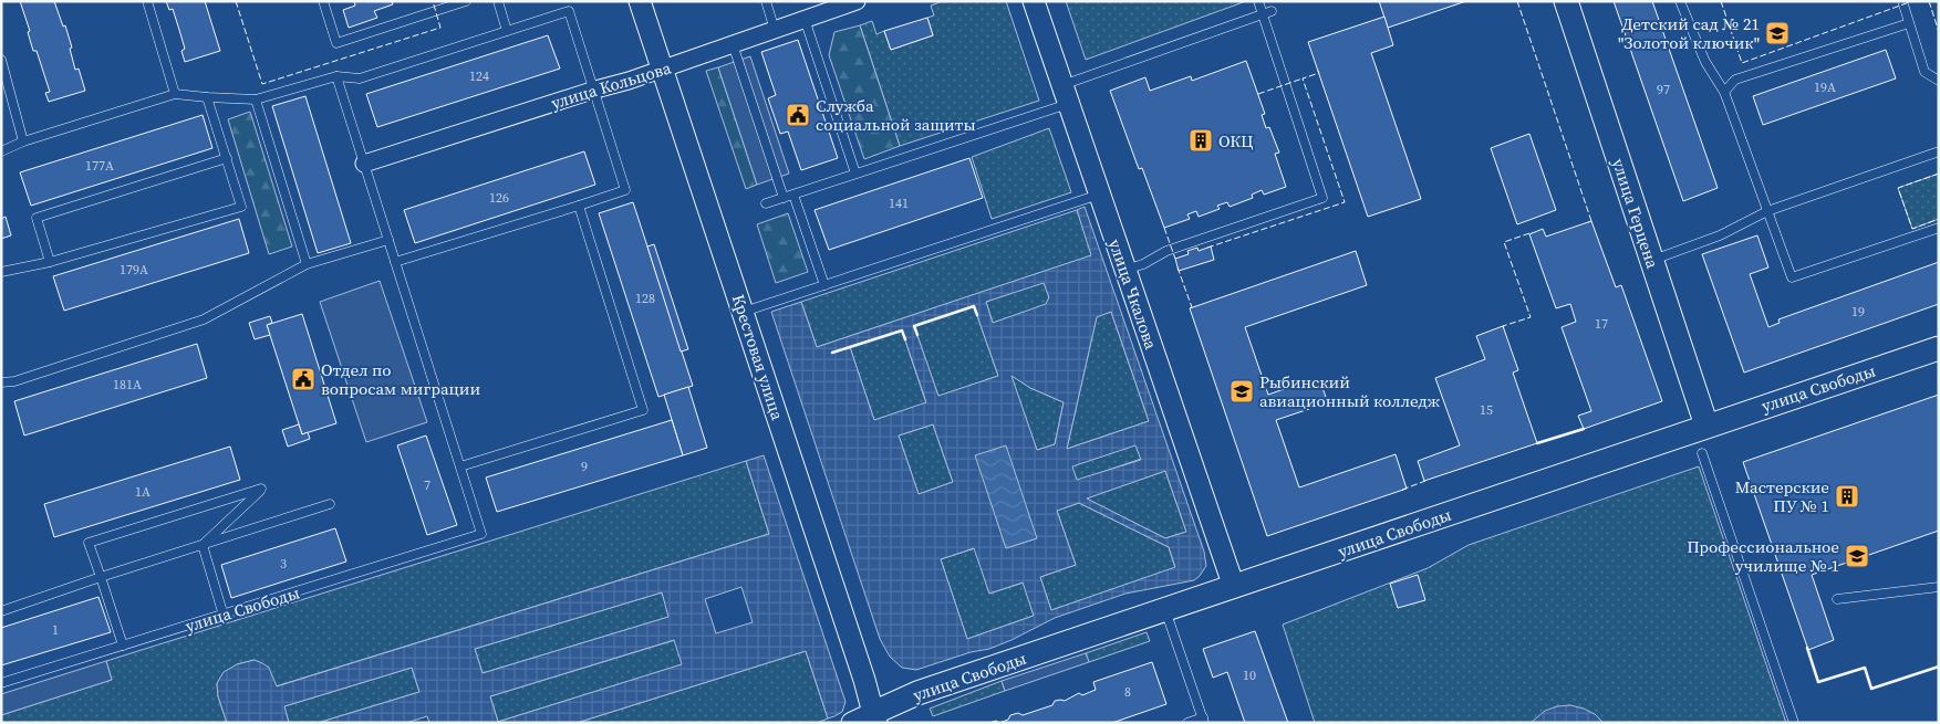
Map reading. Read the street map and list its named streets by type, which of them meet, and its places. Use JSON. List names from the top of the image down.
{
  "streets": {
    "main road": ["улица Герцена", "улица Свободы"],
    "street": ["улица Кольцова", "улица Чкалова", "Крестовая улица"]
  },
  "crossings": [
    ["улица Кольцова", "Крестовая улица"],
    ["улица Герцена", "улица Свободы"],
    ["улица Чкалова", "улица Свободы"],
    ["Крестовая улица", "улица Свободы"]
  ],
  "places": {
    "school or university": ["Детский сад № 21 \"Золотой ключик\"", "Рыбинский авиационный колледж", "Профессиональное училище № 1"],
    "public building": ["Служба социальной защиты", "Отдел по вопросам миграции"],
    "building": ["ОКЦ", "Мастерские ПУ № 1"]
  },
  "house_numbers": [
    "124",
    "19А",
    "97",
    "177А",
    "126",
    "141",
    "179А",
    "128",
    "19",
    "17",
    "181А",
    "15",
    "9",
    "7",
    "1А",
    "3",
    "1",
    "10",
    "8"
  ]
}
